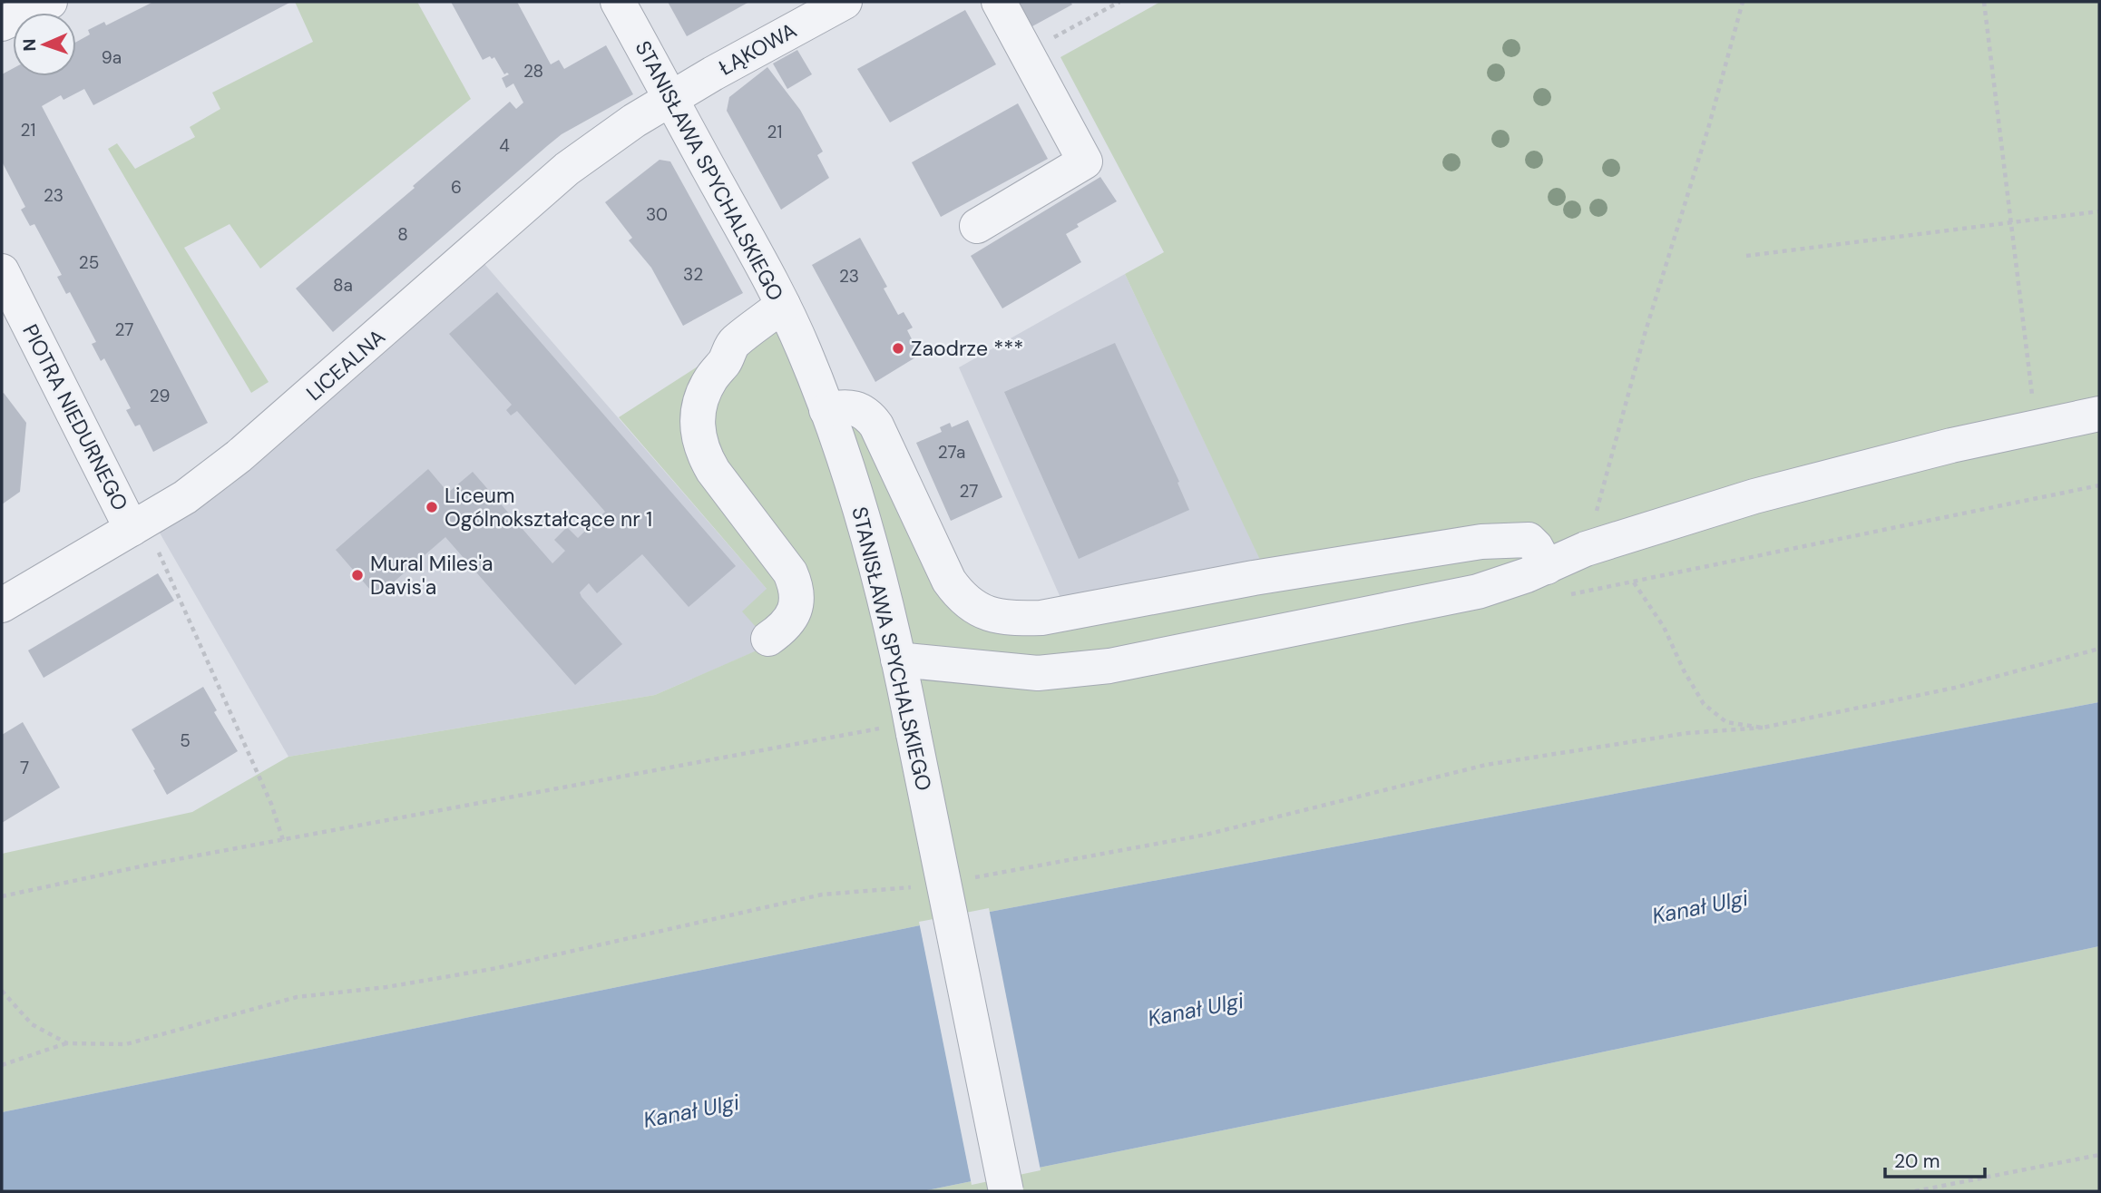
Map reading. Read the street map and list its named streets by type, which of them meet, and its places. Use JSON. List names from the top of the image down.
{
  "streets": {
    "street": [
      "ŁĄKOWA",
      "STANISŁAWA SPYCHALSKIEGO",
      "LICEALNA",
      "PIOTRA NIEDURNEGO"
    ]
  },
  "crossings": [
    ["ŁĄKOWA", "STANISŁAWA SPYCHALSKIEGO"],
    ["ŁĄKOWA", "LICEALNA"],
    ["STANISŁAWA SPYCHALSKIEGO", "LICEALNA"],
    ["LICEALNA", "PIOTRA NIEDURNEGO"]
  ],
  "water": ["Kanał Ulgi"],
  "places": ["Zaodrze ***", "Liceum Ogólnokształcące nr 1", "Mural Miles'a Davis'a"],
  "house_numbers": [
    "9a",
    "28",
    "21",
    "21",
    "4",
    "6",
    "23",
    "30",
    "8",
    "25",
    "32",
    "23",
    "8a",
    "27",
    "29",
    "27a",
    "27",
    "5",
    "7"
  ],
  "scale_bar": "20 m",
  "north": "left"
}
